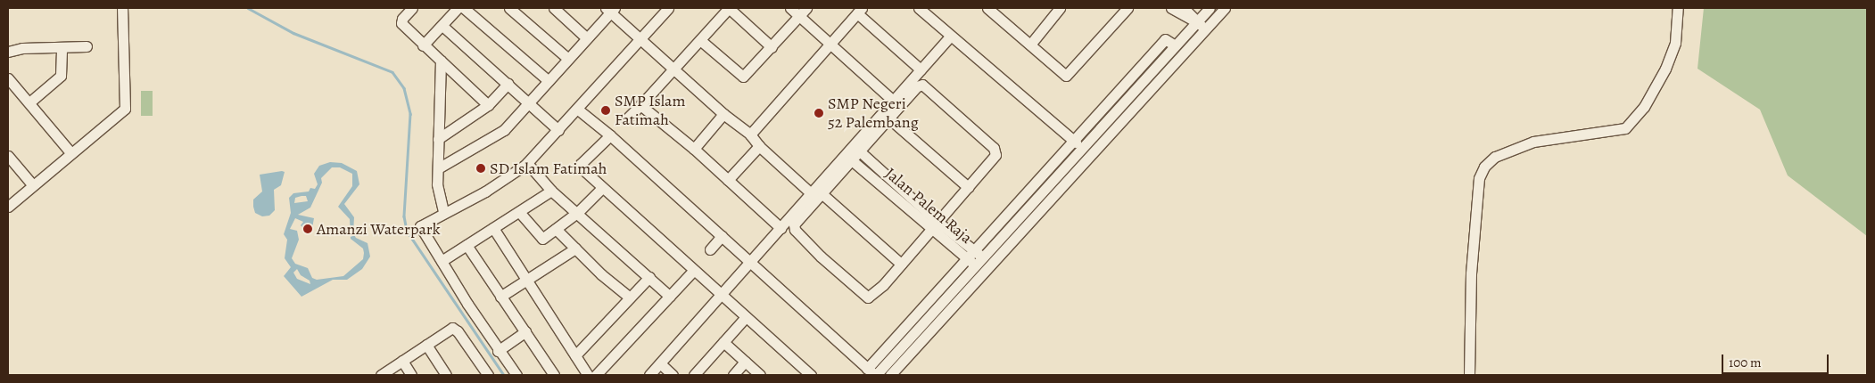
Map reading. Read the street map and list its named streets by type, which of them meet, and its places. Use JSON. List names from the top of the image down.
{
  "streets": {
    "street": ["Jalan Palem Raja"]
  },
  "places": [
    "SMP Islam Fatimah",
    "SMP Negeri 52 Palembang",
    "SD Islam Fatimah",
    "Amanzi Waterpark"
  ],
  "scale_bar": "100 m"
}
